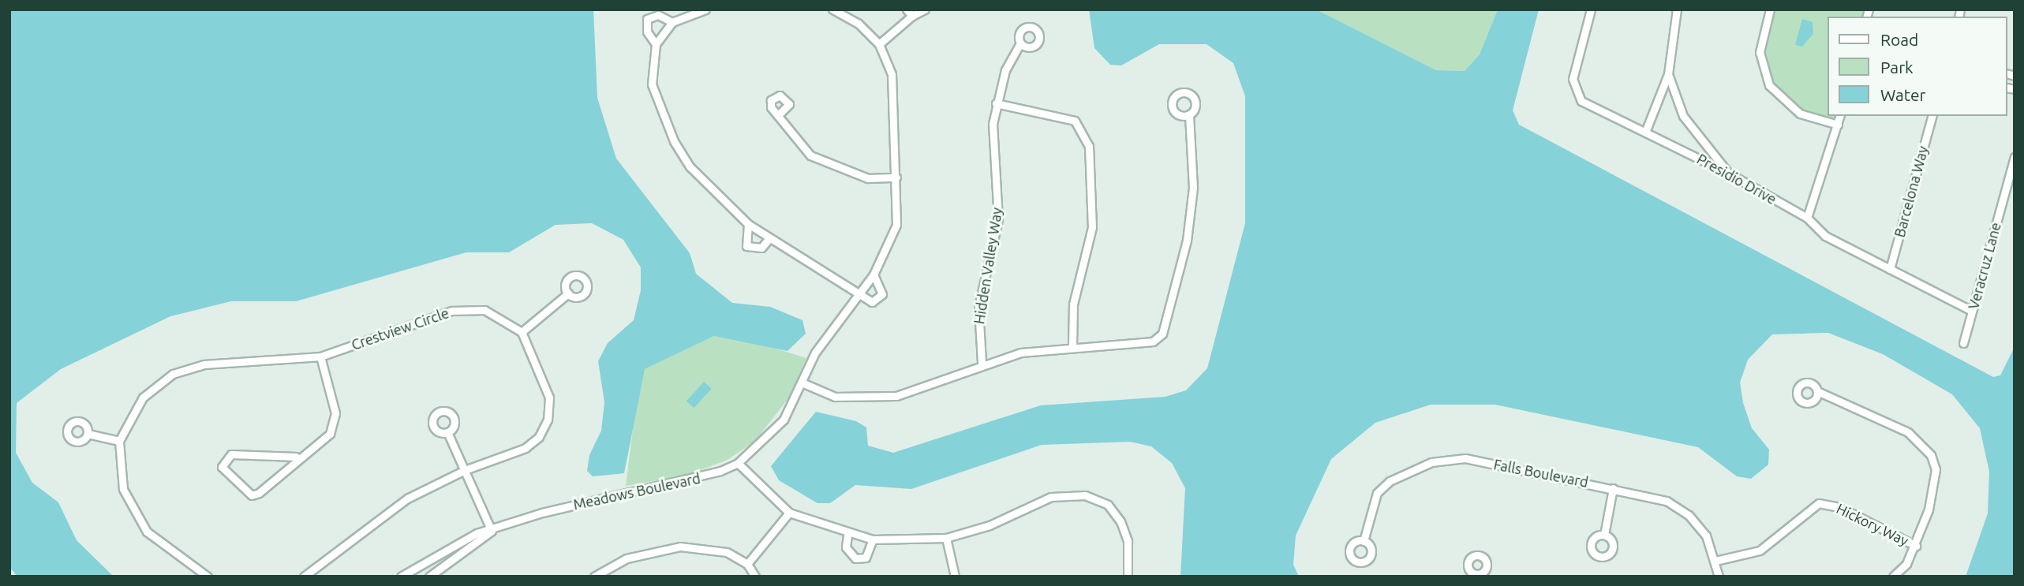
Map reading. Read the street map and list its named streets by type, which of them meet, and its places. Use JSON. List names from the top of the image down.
{
  "streets": {
    "street": [
      "Presidio Drive",
      "Barcelona Way",
      "Hidden Valley Way",
      "Veracruz Lane",
      "Crestview Circle",
      "Falls Boulevard",
      "Meadows Boulevard",
      "Hickory Way"
    ]
  },
  "crossings": [
    ["Presidio Drive", "Barcelona Way"],
    ["Presidio Drive", "Veracruz Lane"],
    ["Falls Boulevard", "Hickory Way"]
  ],
  "legend": ["Road", "Park", "Water"]
}
